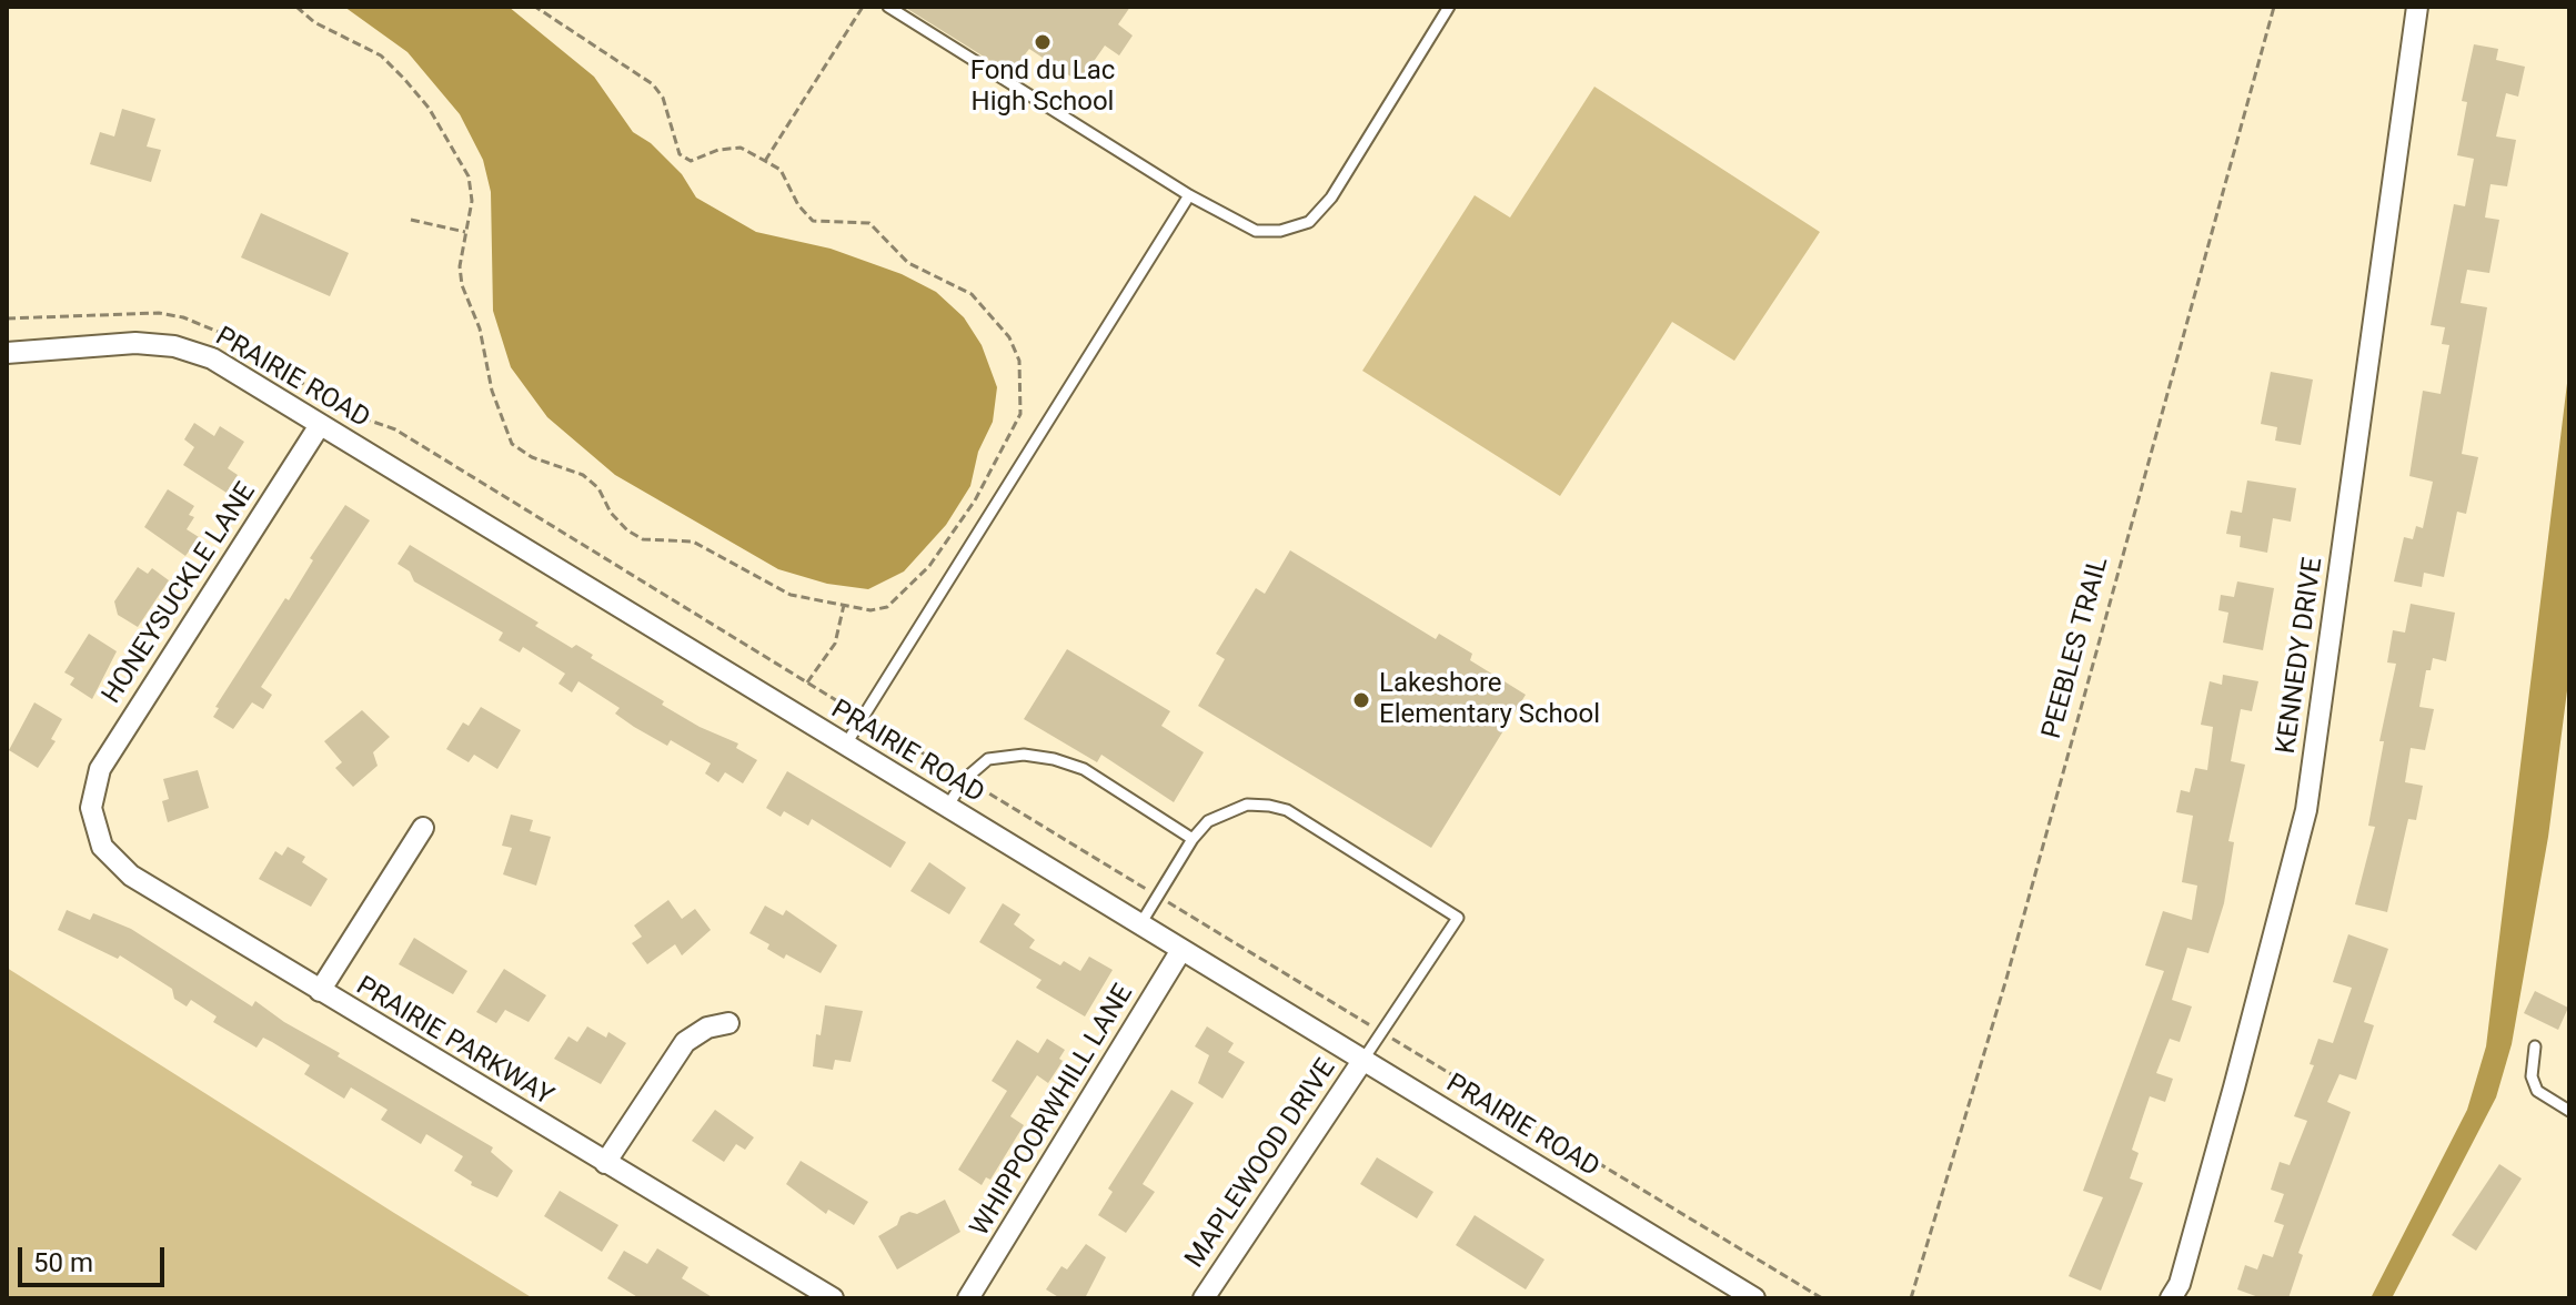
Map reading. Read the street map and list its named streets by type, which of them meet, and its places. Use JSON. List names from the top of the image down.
{
  "streets": {
    "street": [
      "PRAIRIE ROAD",
      "HONEYSUCKLE LANE",
      "KENNEDY DRIVE",
      "PRAIRIE PARKWAY",
      "WHIPPOORWHILL LANE",
      "MAPLEWOOD DRIVE"
    ],
    "path": ["PEEBLES TRAIL"]
  },
  "crossings": [
    ["PRAIRIE ROAD", "HONEYSUCKLE LANE"],
    ["PRAIRIE ROAD", "WHIPPOORWHILL LANE"],
    ["PRAIRIE ROAD", "MAPLEWOOD DRIVE"],
    ["HONEYSUCKLE LANE", "PRAIRIE PARKWAY"]
  ],
  "places": ["Fond du Lac High School", "Lakeshore Elementary School"],
  "scale_bar": "50 m"
}
